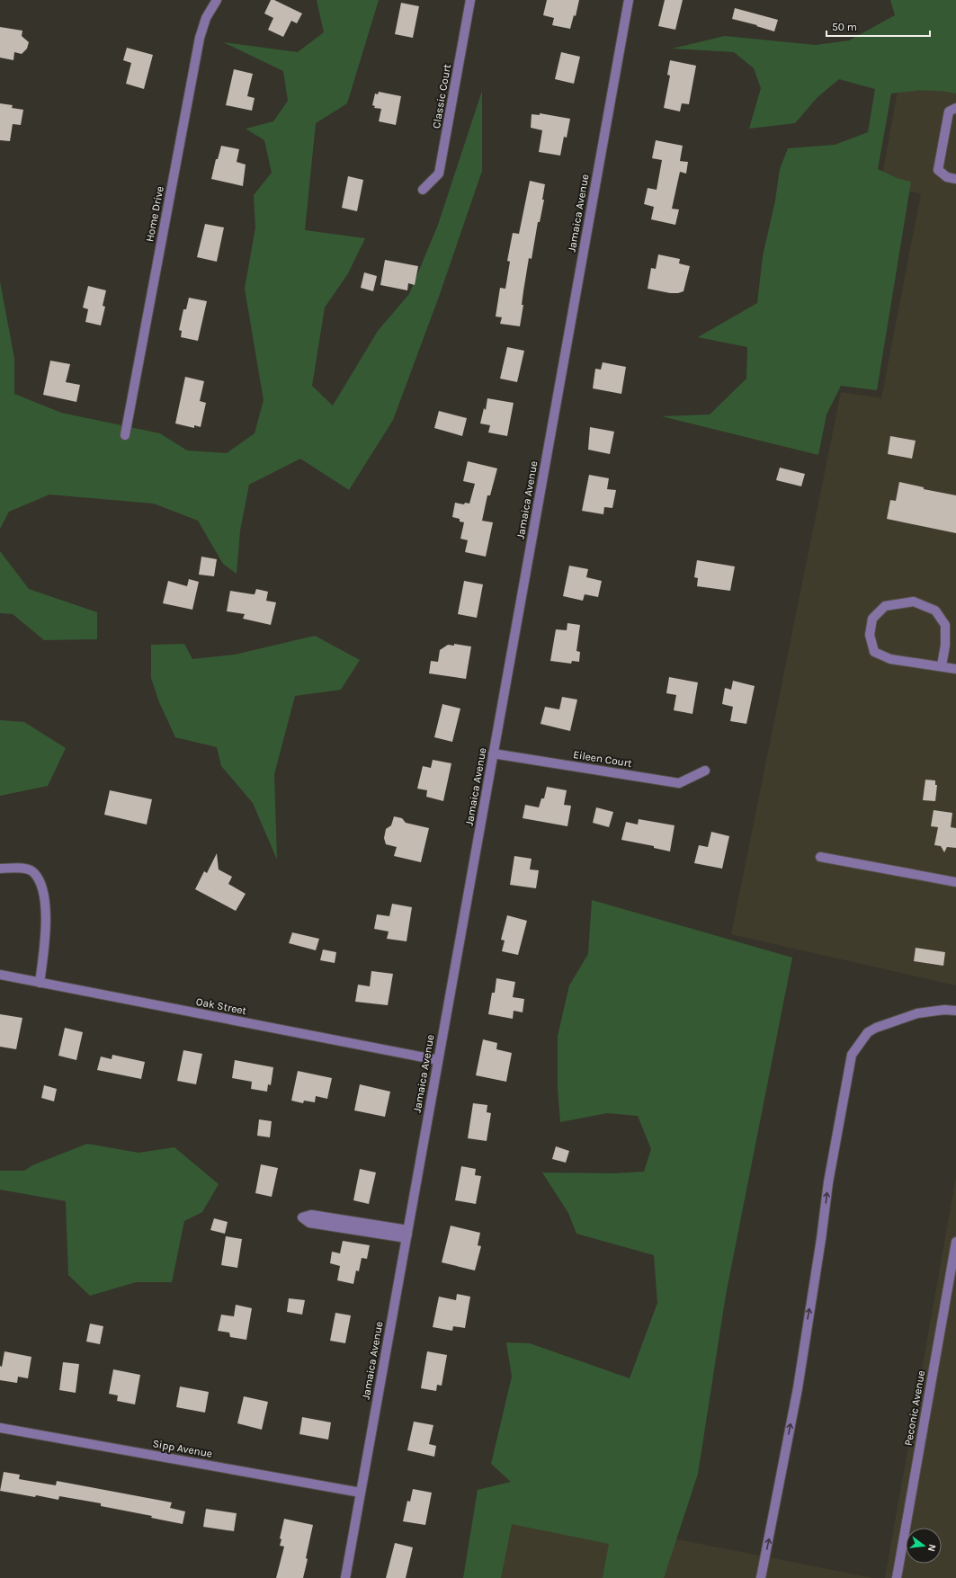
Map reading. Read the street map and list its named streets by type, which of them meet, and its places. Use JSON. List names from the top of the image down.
{
  "streets": {
    "street": [
      "Classic Court",
      "Jamaica Avenue",
      "Home Drive",
      "Eileen Court",
      "Oak Street",
      "Peconic Avenue",
      "Sipp Avenue"
    ]
  },
  "crossings": [
    ["Jamaica Avenue", "Eileen Court"],
    ["Jamaica Avenue", "Oak Street"],
    ["Jamaica Avenue", "Sipp Avenue"]
  ],
  "scale_bar": "50 m",
  "north": "right"
}
